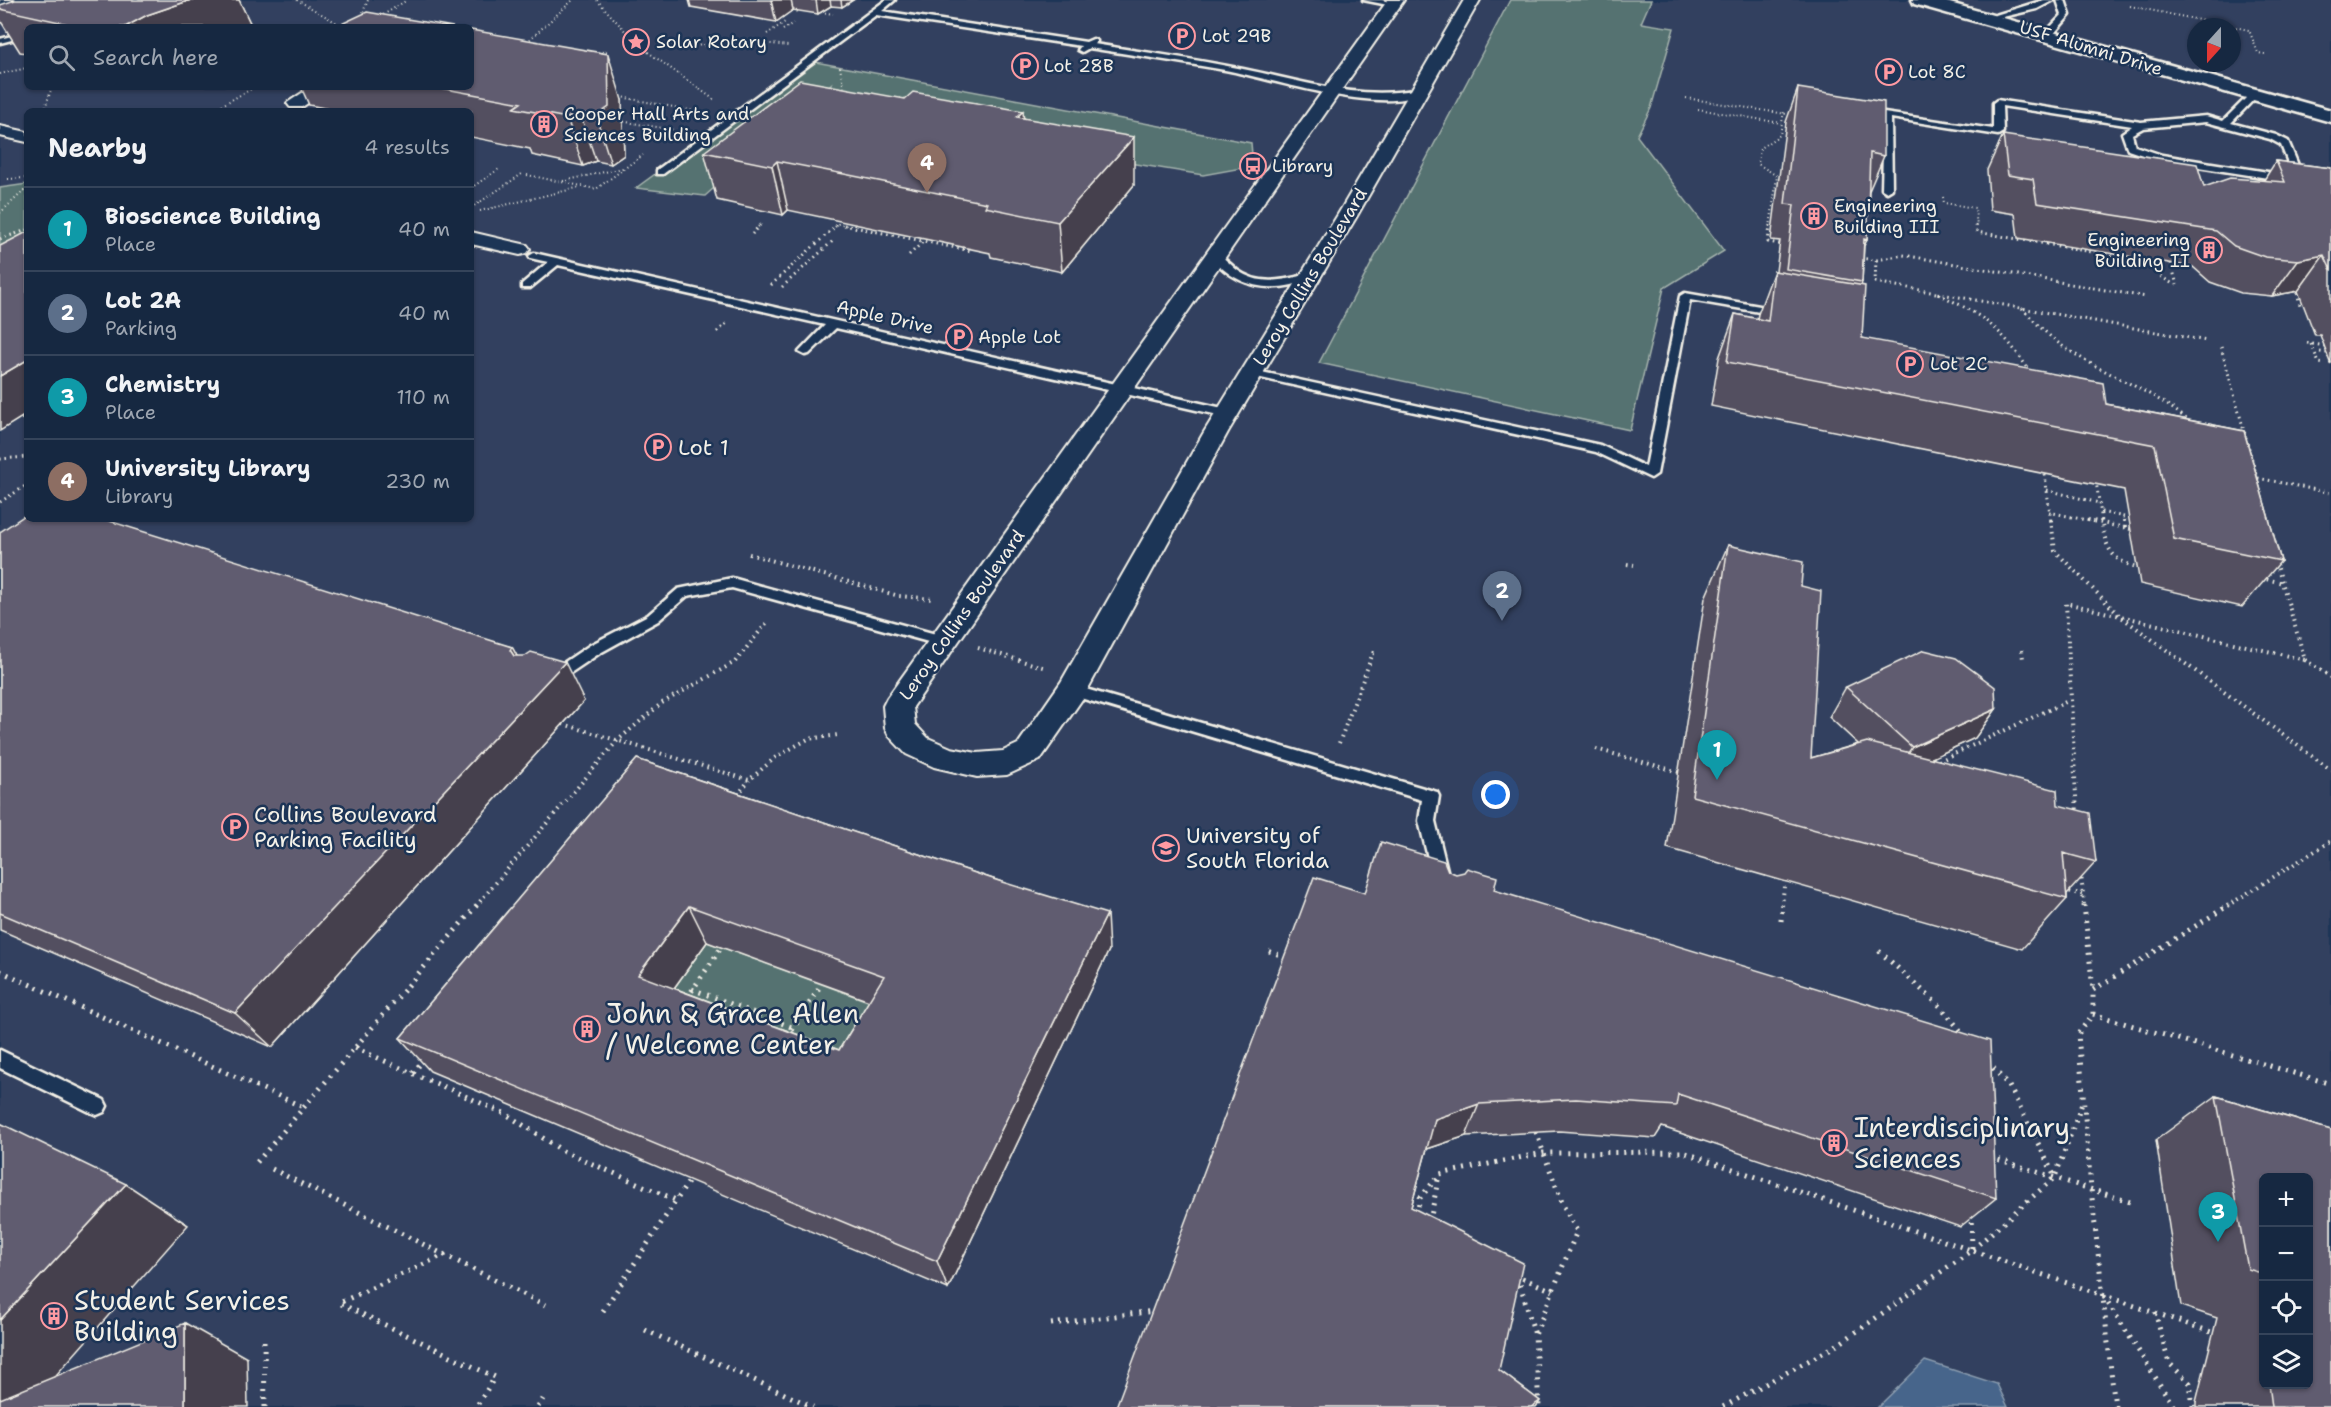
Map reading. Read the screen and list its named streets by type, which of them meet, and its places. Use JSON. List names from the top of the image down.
{
  "streets": {
    "street": ["USF Alumni Drive", "Leroy Collins Boulevard"],
    "lane": ["Apple Drive"]
  },
  "crossings": [
    ["Leroy Collins Boulevard", "Apple Drive"]
  ],
  "places": {
    "parking": [
      "Lot 29B",
      "Lot 28B",
      "Lot 8C",
      "Apple Lot",
      "Lot 2C",
      "Lot 1",
      "Collins Boulevard Parking Facility"
    ],
    "place": ["Solar Rotary"],
    "building": [
      "Cooper Hall Arts and Sciences Building",
      "Engineering Building III",
      "Engineering Building II",
      "John & Grace Allen / Welcome Center",
      "Interdisciplinary Sciences",
      "Student Services Building"
    ],
    "bus stop": ["Library"],
    "school or university": ["University of South Florida"]
  },
  "north": "bottom",
  "page": {
    "search": "Search here",
    "heading": ["Nearby", "4 results"],
    "pins": [
      "4",
      "2",
      "1",
      "3"
    ],
    "list": [
      {
        "mark": "1",
        "name": "Bioscience Building",
        "note": "Place",
        "value": "40 m"
      },
      {
        "mark": "2",
        "name": "Lot 2A",
        "note": "Parking",
        "value": "40 m"
      },
      {
        "mark": "3",
        "name": "Chemistry",
        "note": "Place",
        "value": "110 m"
      },
      {
        "mark": "4",
        "name": "University Library",
        "note": "Library",
        "value": "230 m"
      }
    ],
    "map_buttons": ["+", "−"]
  }
}
